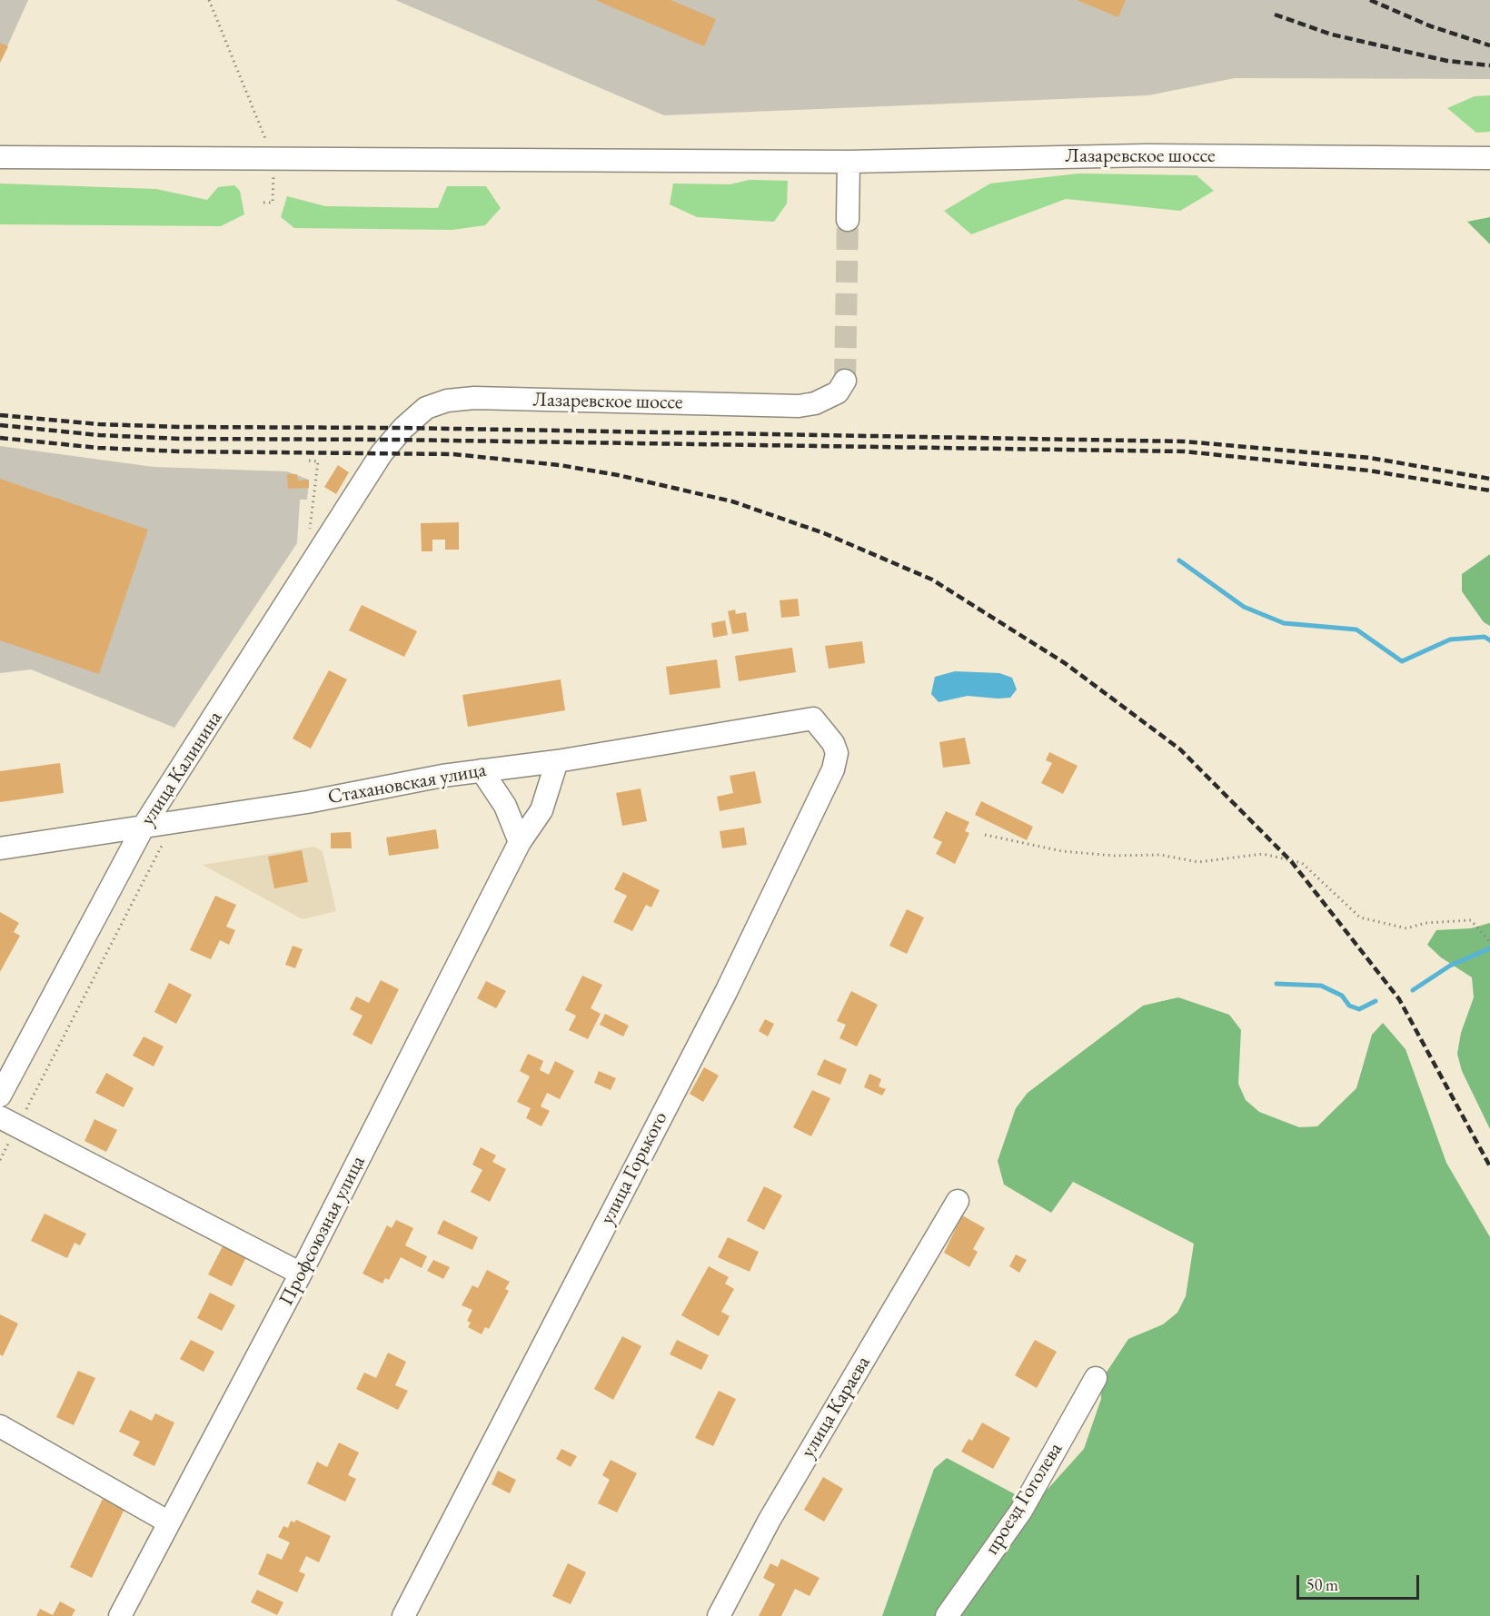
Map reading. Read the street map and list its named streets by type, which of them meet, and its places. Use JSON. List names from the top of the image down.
{
  "streets": {
    "street": [
      "Лазаревское шоссе",
      "улица Калинина",
      "Стахановская улица",
      "улица Горького",
      "Профсоюзная улица",
      "улица Караева",
      "проезд Гоголева"
    ]
  },
  "crossings": [
    ["Лазаревское шоссе", "улица Калинина"],
    ["улица Калинина", "Стахановская улица"],
    ["Стахановская улица", "улица Горького"],
    ["Стахановская улица", "Профсоюзная улица"]
  ],
  "scale_bar": "50 m"
}
